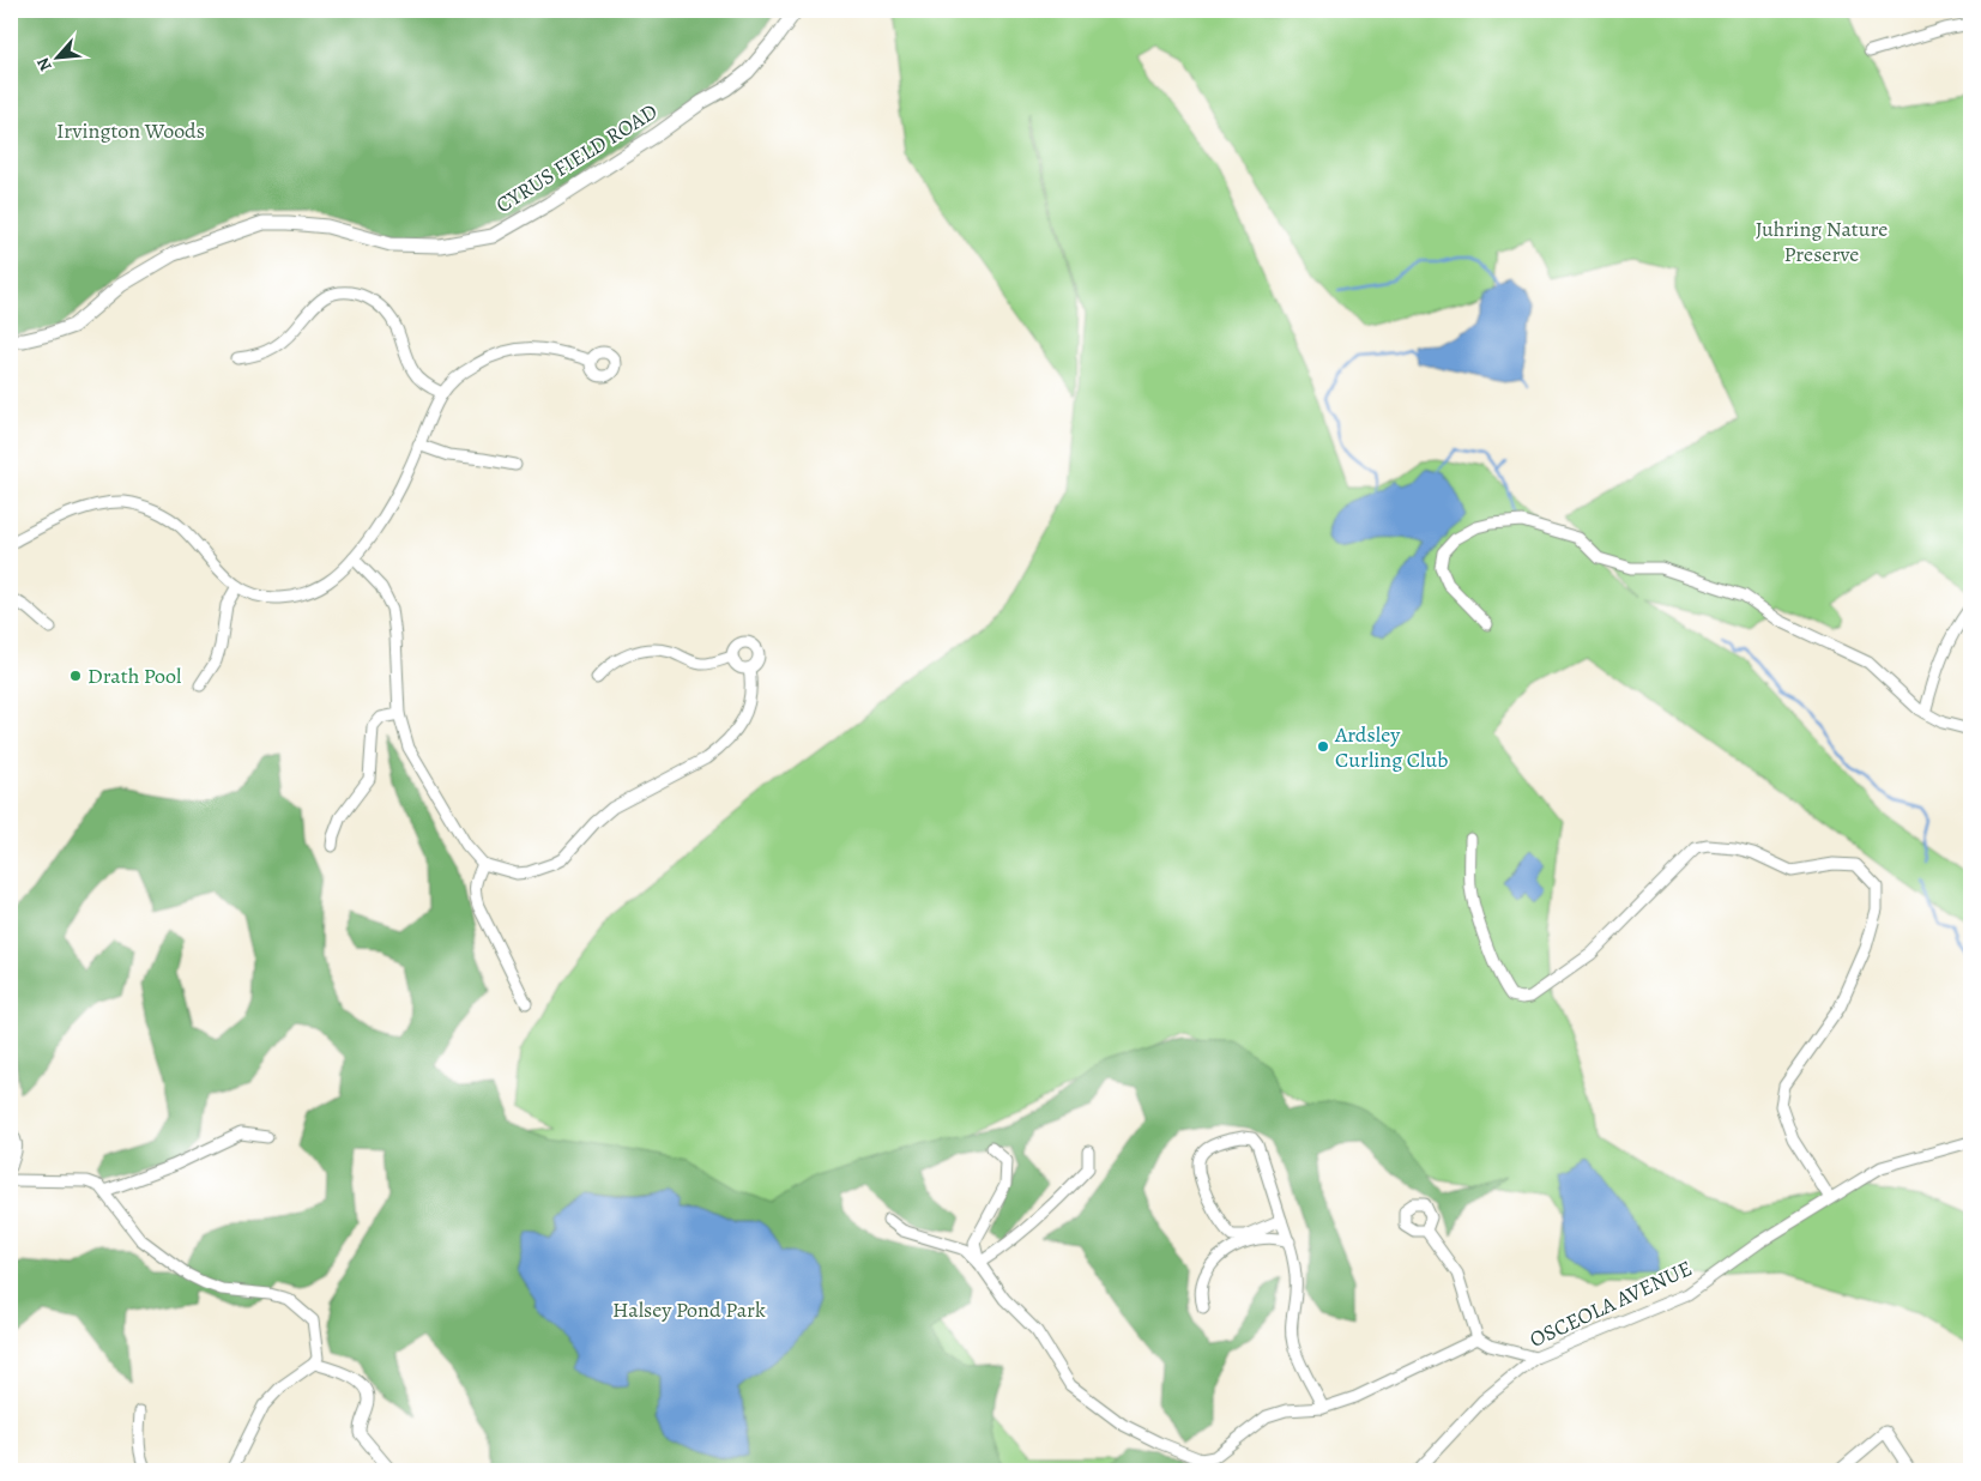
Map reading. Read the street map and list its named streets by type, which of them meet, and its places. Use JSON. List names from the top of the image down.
{
  "streets": {
    "street": ["CYRUS FIELD ROAD", "OSCEOLA AVENUE"]
  },
  "parks": ["Irvington Woods", "Juhring Nature Preserve", "Halsey Pond Park"],
  "places": ["Drath Pool", "Ardsley Curling Club"],
  "north": "bottom left"
}
